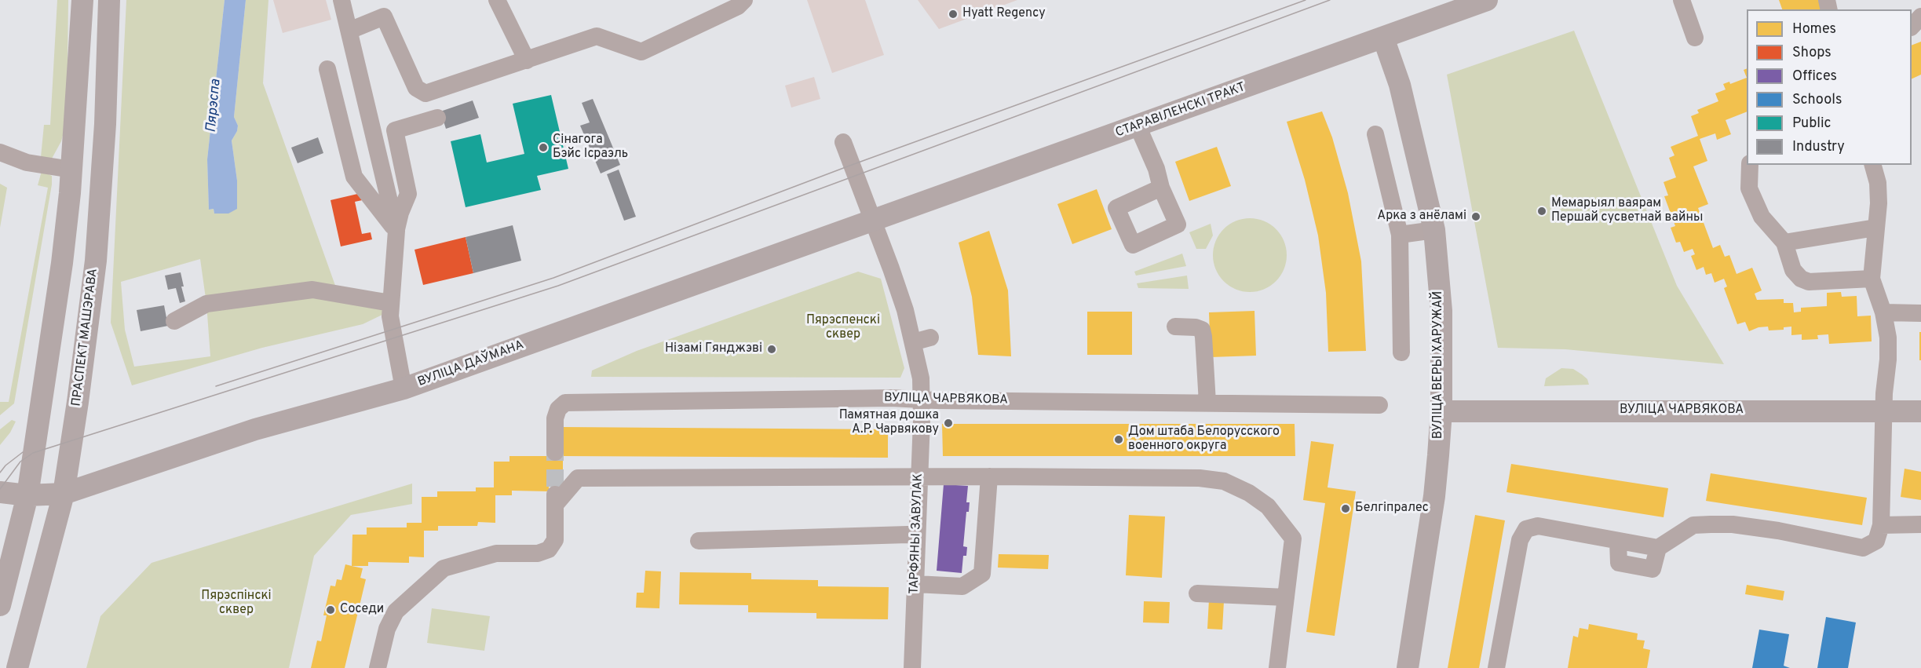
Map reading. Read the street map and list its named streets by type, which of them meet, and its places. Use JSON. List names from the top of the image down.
{
  "streets": {
    "main road": [
      "СТАРАВІЛЕНСКІ ТРАКТ",
      "ПРАСПЕКТ МАШЭРАВА",
      "ВУЛІЦА ДАЎМАНА",
      "ВУЛІЦА ВЕРЫ ХАРУЖАЙ",
      "ВУЛІЦА ЧАРВЯКОВА"
    ],
    "street": ["ТАРФЯНЫ ЗАВУЛАК"]
  },
  "crossings": [
    ["СТАРАВІЛЕНСКІ ТРАКТ", "ВУЛІЦА ДАЎМАНА"],
    ["СТАРАВІЛЕНСКІ ТРАКТ", "ВУЛІЦА ВЕРЫ ХАРУЖАЙ"],
    ["СТАРАВІЛЕНСКІ ТРАКТ", "ТАРФЯНЫ ЗАВУЛАК"],
    ["ПРАСПЕКТ МАШЭРАВА", "ВУЛІЦА ДАЎМАНА"],
    ["ВУЛІЦА ДАЎМАНА", "ТАРФЯНЫ ЗАВУЛАК"],
    ["ВУЛІЦА ВЕРЫ ХАРУЖАЙ", "ВУЛІЦА ЧАРВЯКОВА"],
    ["ВУЛІЦА ЧАРВЯКОВА", "ТАРФЯНЫ ЗАВУЛАК"]
  ],
  "water": ["Пярэспа"],
  "parks": ["Пярэспенскі сквер", "Пярэспінскі сквер"],
  "places": [
    "Hyatt Regency",
    "Сінагога Бэйс Ісраэль",
    "Мемарыял ваярам Першай сусветнай вайны",
    "Арка з анёламі",
    "Нізамі Гянджэві",
    "Памятная дошка А.Р. Чарвякову",
    "Дом штаба Белорусского военного округа",
    "Белгіпралес",
    "Соседи"
  ],
  "legend": [
    "Homes",
    "Shops",
    "Offices",
    "Schools",
    "Public",
    "Industry"
  ]
}
